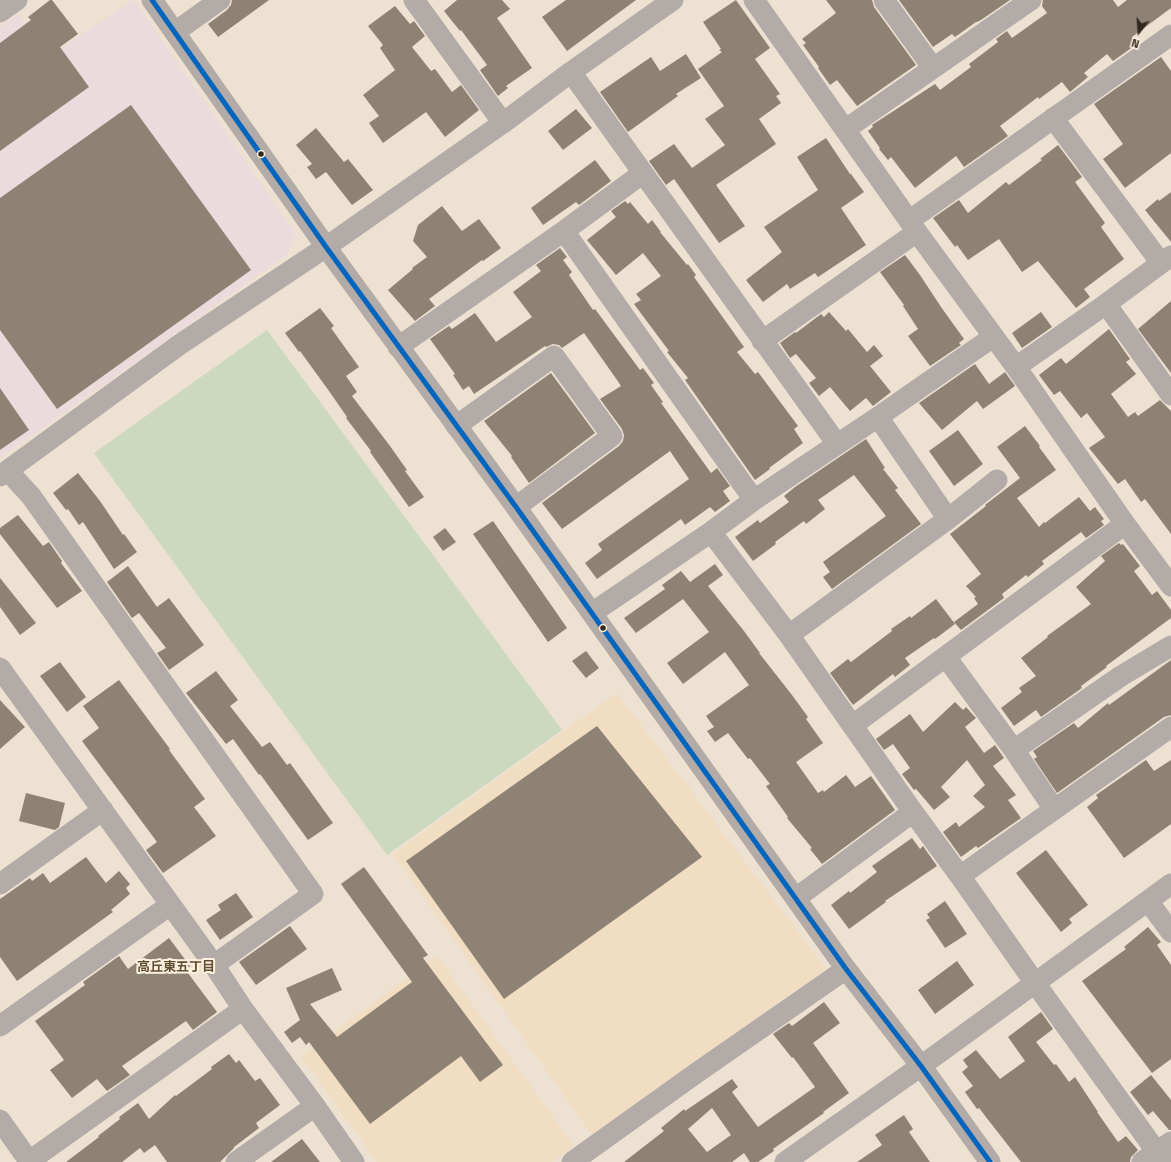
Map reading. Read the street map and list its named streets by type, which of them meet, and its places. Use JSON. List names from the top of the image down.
{
  "districts": ["高丘東五丁目"],
  "north": "bottom"
}
